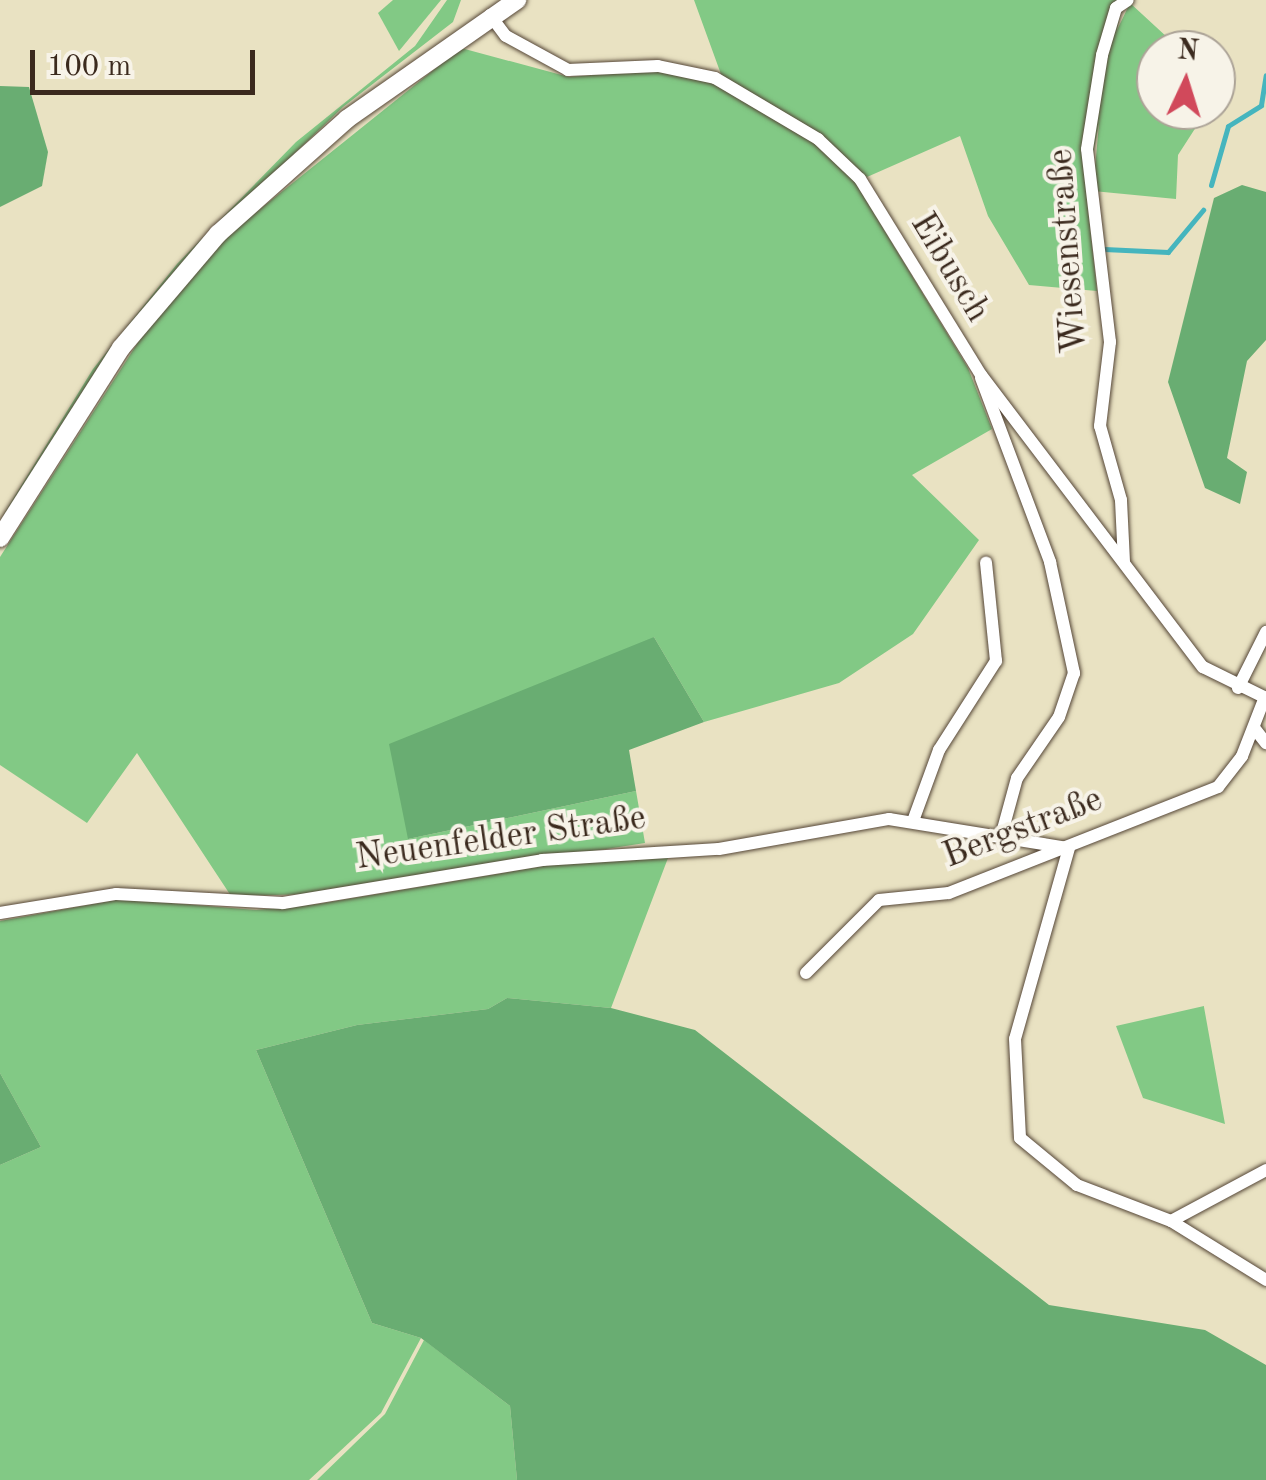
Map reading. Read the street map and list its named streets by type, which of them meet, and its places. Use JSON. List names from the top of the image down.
{
  "streets": {
    "street": [
      "Wiesenstraße",
      "Eibusch",
      "Bergstraße",
      "Neuenfelder Straße"
    ]
  },
  "crossings": [
    ["Wiesenstraße", "Eibusch"],
    ["Eibusch", "Bergstraße"],
    ["Bergstraße", "Neuenfelder Straße"]
  ],
  "scale_bar": "100 m",
  "north": "top"
}
